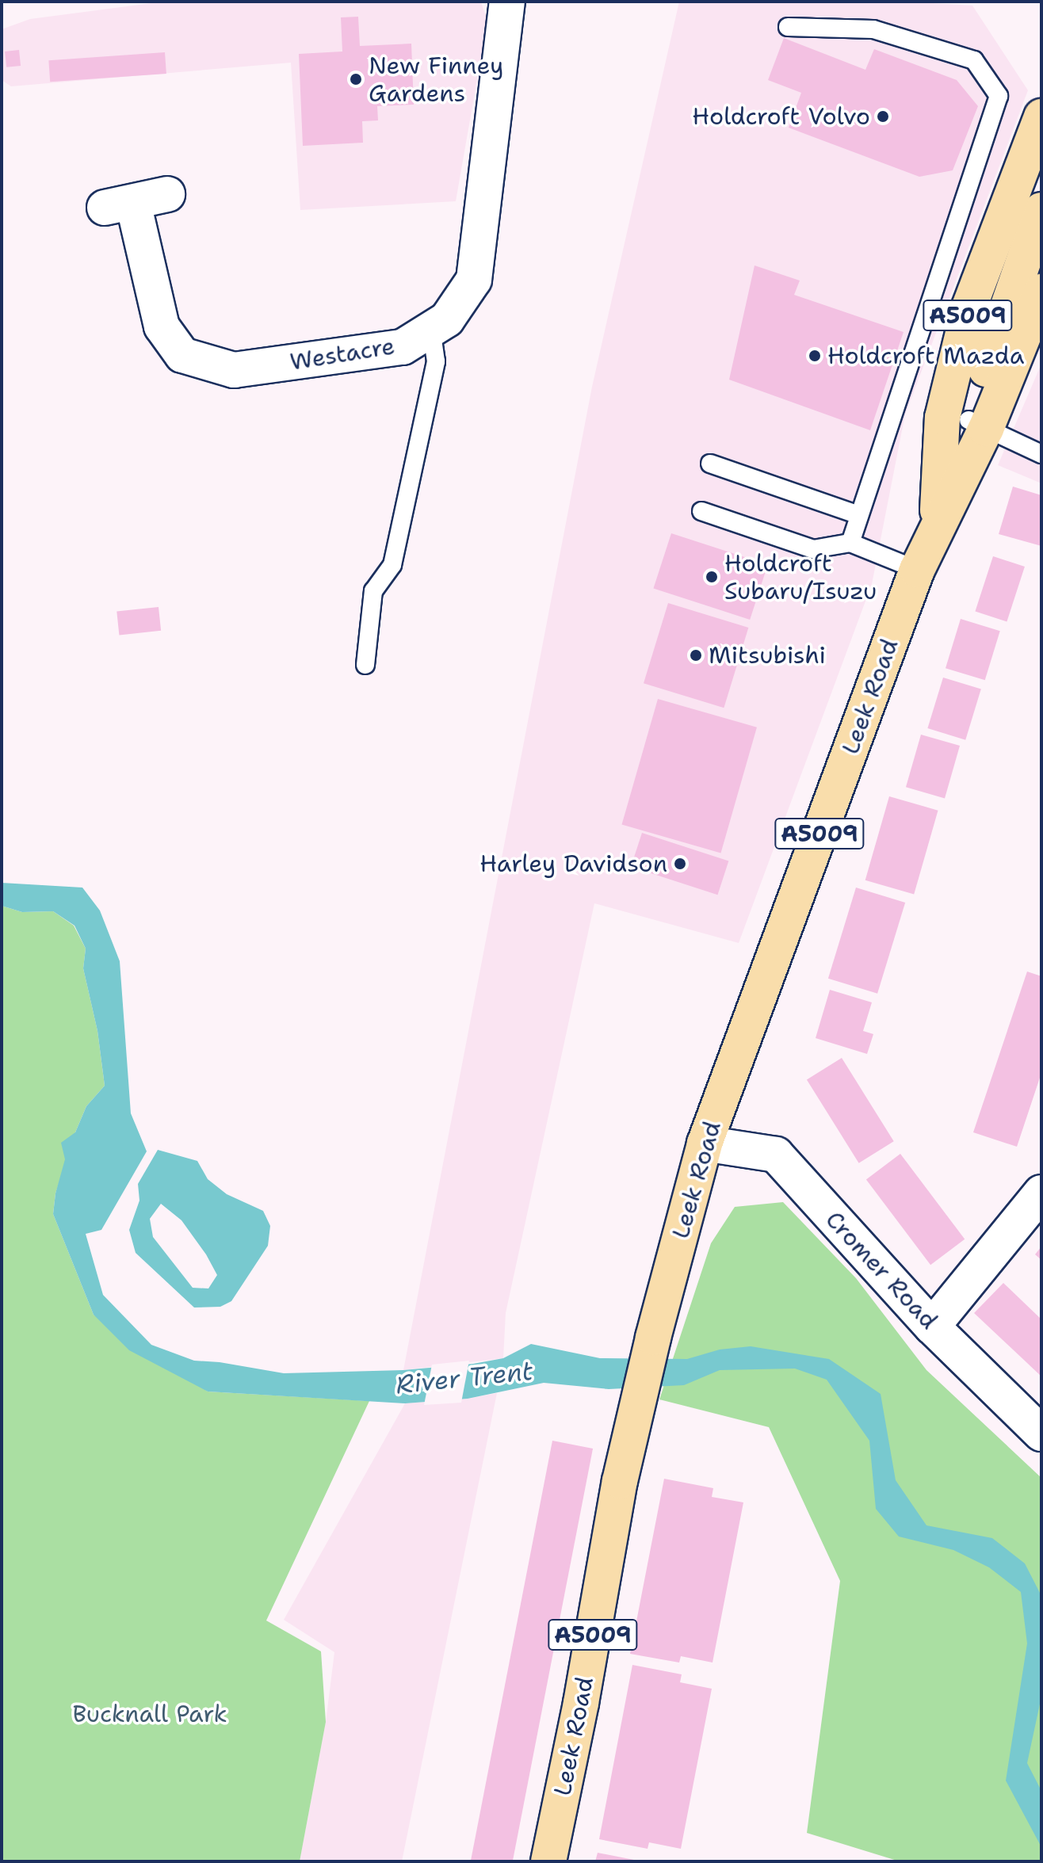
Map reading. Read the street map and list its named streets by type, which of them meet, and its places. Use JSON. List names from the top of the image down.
{
  "streets": {
    "main road": ["A5009", "Leek Road"],
    "street": ["Westacre", "Cromer Road"]
  },
  "crossings": [
    ["A5009", "Leek Road"],
    ["Leek Road", "Cromer Road"]
  ],
  "water": ["River Trent"],
  "parks": ["Bucknall Park"],
  "places": [
    "New Finney Gardens",
    "Holdcroft Volvo",
    "Holdcroft Mazda",
    "Holdcroft Subaru/Isuzu",
    "Mitsubishi",
    "Harley Davidson"
  ]
}
